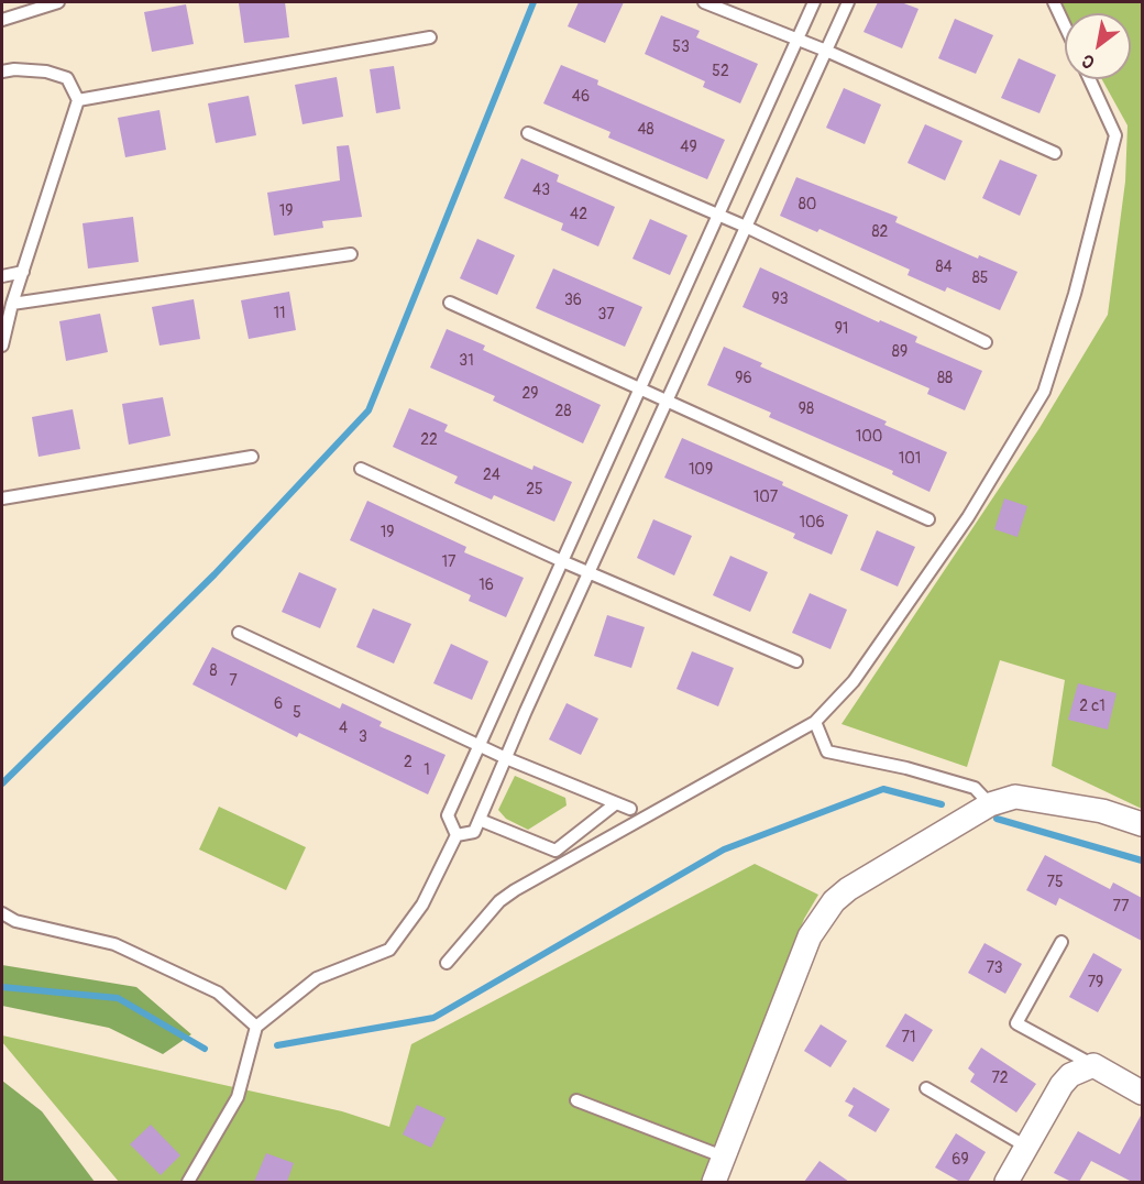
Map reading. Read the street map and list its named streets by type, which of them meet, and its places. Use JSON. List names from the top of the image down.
{
  "house_numbers": [
    "53",
    "52",
    "46",
    "48",
    "49",
    "43",
    "80",
    "19",
    "42",
    "82",
    "84",
    "85",
    "93",
    "36",
    "11",
    "37",
    "91",
    "89",
    "31",
    "96",
    "88",
    "29",
    "98",
    "28",
    "100",
    "22",
    "101",
    "109",
    "24",
    "25",
    "107",
    "106",
    "19",
    "17",
    "16",
    "8",
    "7",
    "6",
    "2 с1",
    "5",
    "4",
    "3",
    "2",
    "1",
    "75",
    "77",
    "73",
    "79",
    "71",
    "72",
    "69"
  ],
  "north": "bottom left"
}
